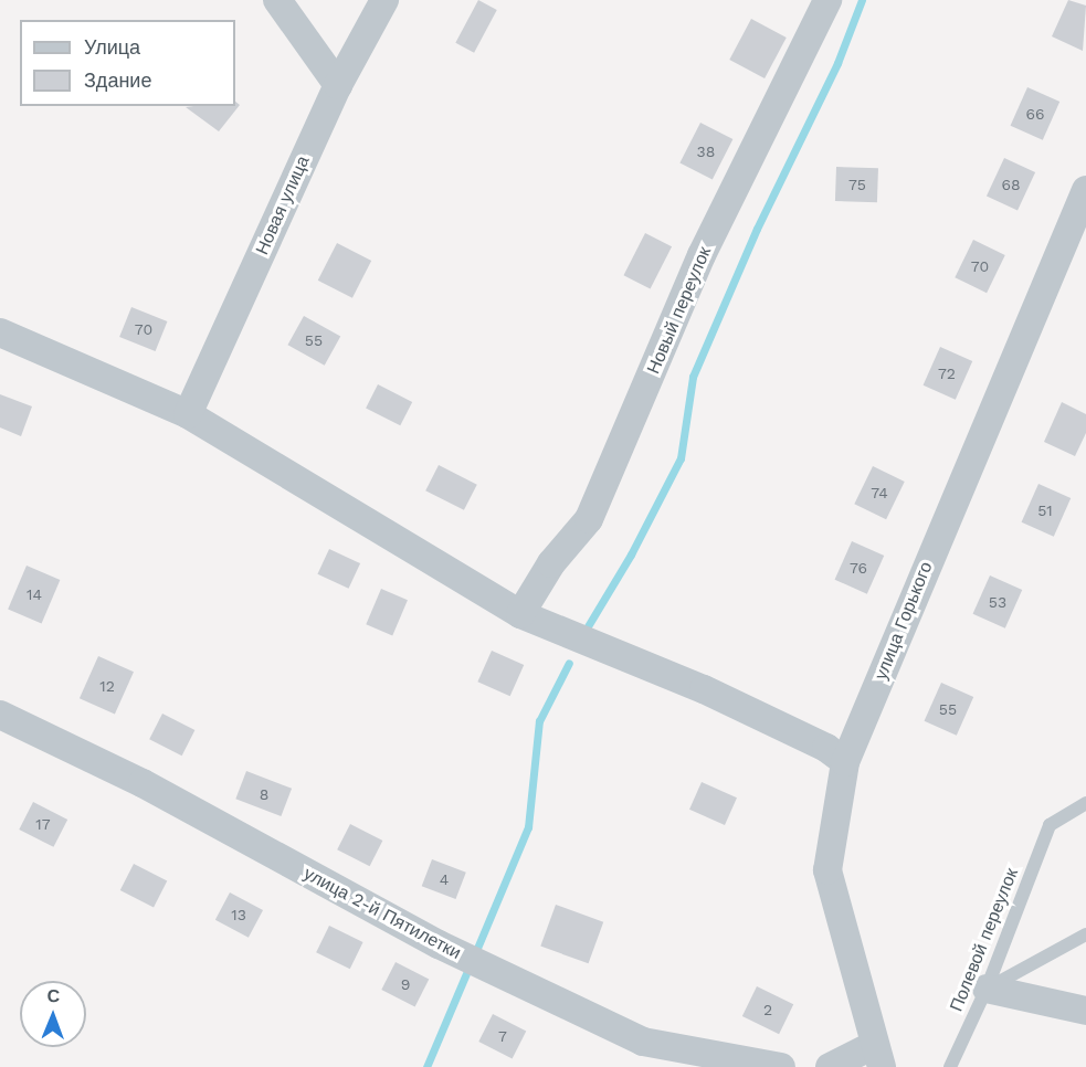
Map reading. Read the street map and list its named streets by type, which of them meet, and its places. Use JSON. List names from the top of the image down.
{
  "streets": {
    "street": [
      "Новая улица",
      "Новый переулок",
      "улица Горького",
      "улица 2-й Пятилетки"
    ],
    "lane": ["Полевой переулок"]
  },
  "house_numbers": [
    "66",
    "38",
    "75",
    "68",
    "70",
    "70",
    "55",
    "72",
    "74",
    "51",
    "76",
    "14",
    "53",
    "12",
    "55",
    "8",
    "17",
    "4",
    "13",
    "9",
    "2",
    "7"
  ],
  "legend": ["Улица", "Здание"],
  "north": "top"
}
